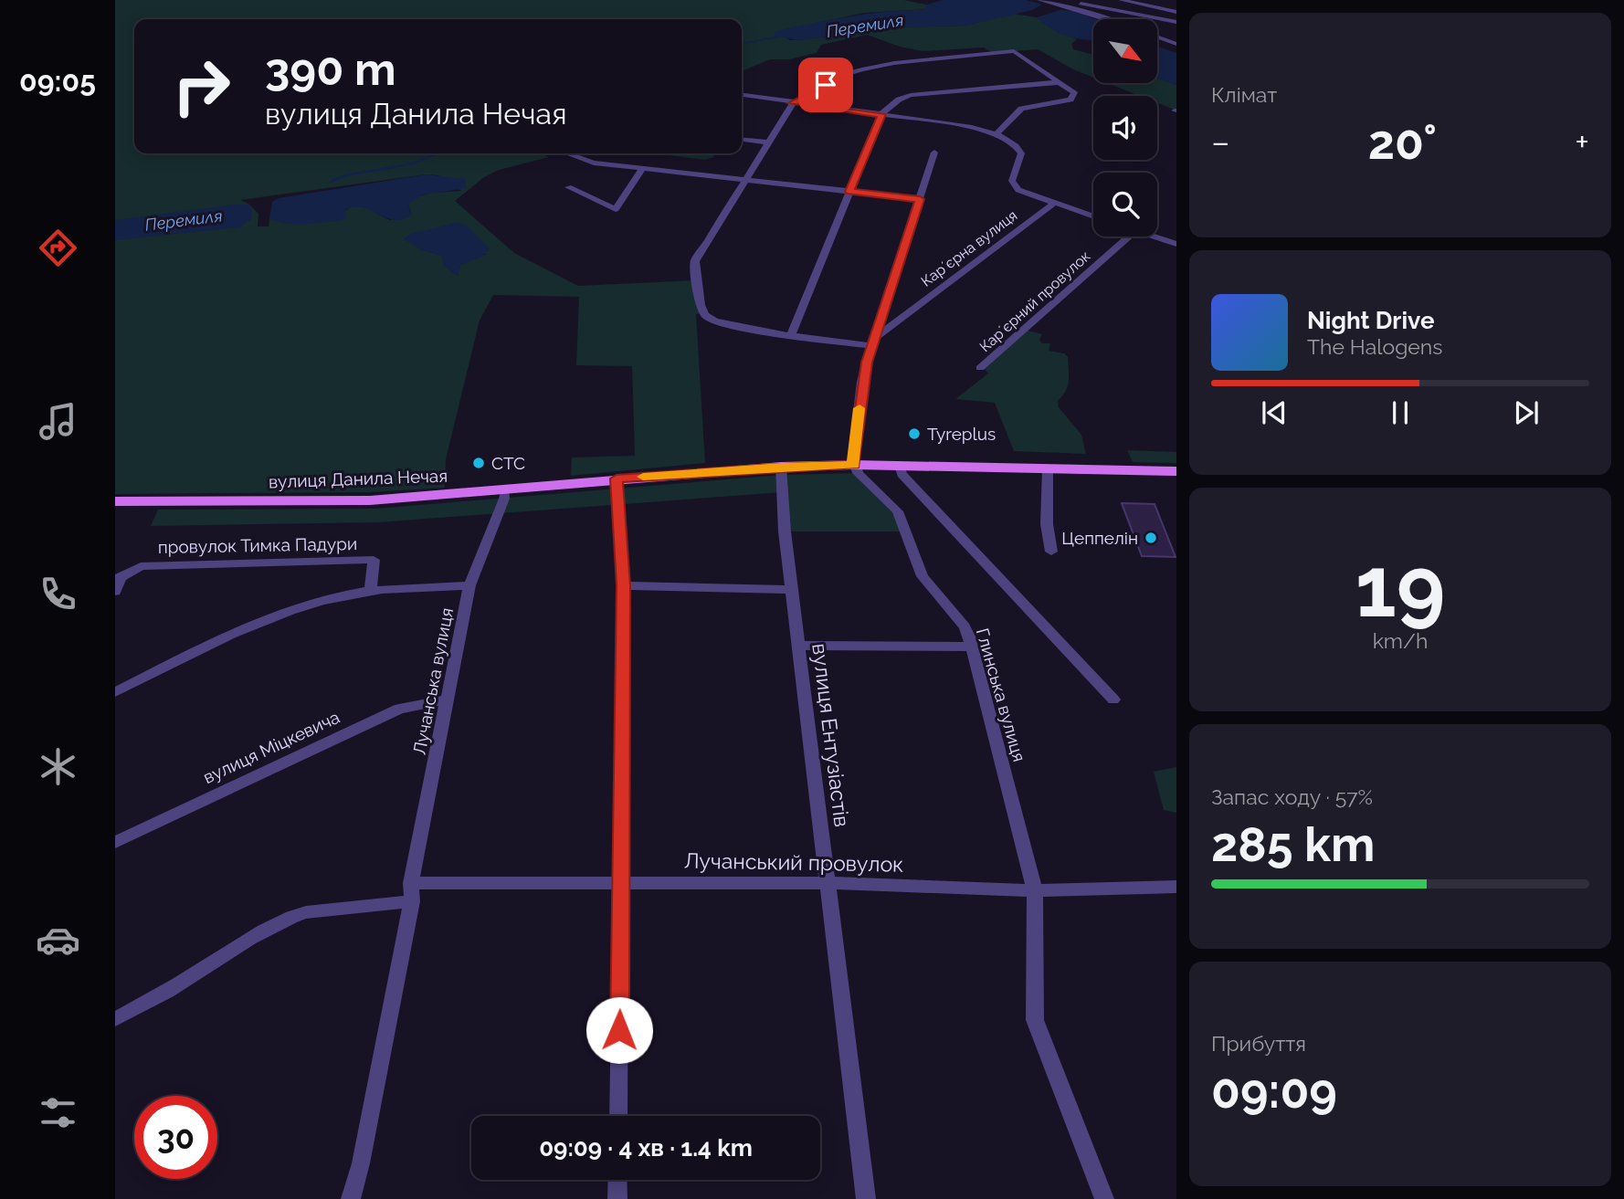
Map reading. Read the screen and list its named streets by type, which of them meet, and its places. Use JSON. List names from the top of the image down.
{
  "streets": {
    "main road": ["вулиця Данила Нечая"],
    "street": [
      "Карʼєрна вулиця",
      "Карʼєрний провулок",
      "провулок Тимка Падури",
      "Лучанська вулиця",
      "Глинська вулиця",
      "вулиця Ентузіастів",
      "вулиця Міцкевича",
      "Лучанський провулок"
    ]
  },
  "crossings": [
    ["вулиця Данила Нечая", "Лучанська вулиця"],
    ["вулиця Данила Нечая", "Глинська вулиця"],
    ["вулиця Данила Нечая", "вулиця Ентузіастів"],
    ["Лучанська вулиця", "вулиця Міцкевича"],
    ["Лучанська вулиця", "Лучанський провулок"],
    ["Глинська вулиця", "Лучанський провулок"],
    ["вулиця Ентузіастів", "Лучанський провулок"]
  ],
  "water": ["Перемиля"],
  "places": ["Tyreplus", "СТС", "Цеппелін"],
  "north": "bottom right",
  "page": {
    "tabs": "09:05",
    "tile": [
      "Клімат",
      ["19", "km/h"],
      ["Запас ходу · 57%", "285 km"],
      ["Прибуття", "09:09"]
    ],
    "turn": ["390 m", "вулиця Данила Нечая"],
    "heat": ["−", "20°", "+"],
    "song": ["Night Drive", "The Halogens"],
    "limit": "30",
    "trip": "09:09 · 4 хв · 1.4 km"
  }
}
